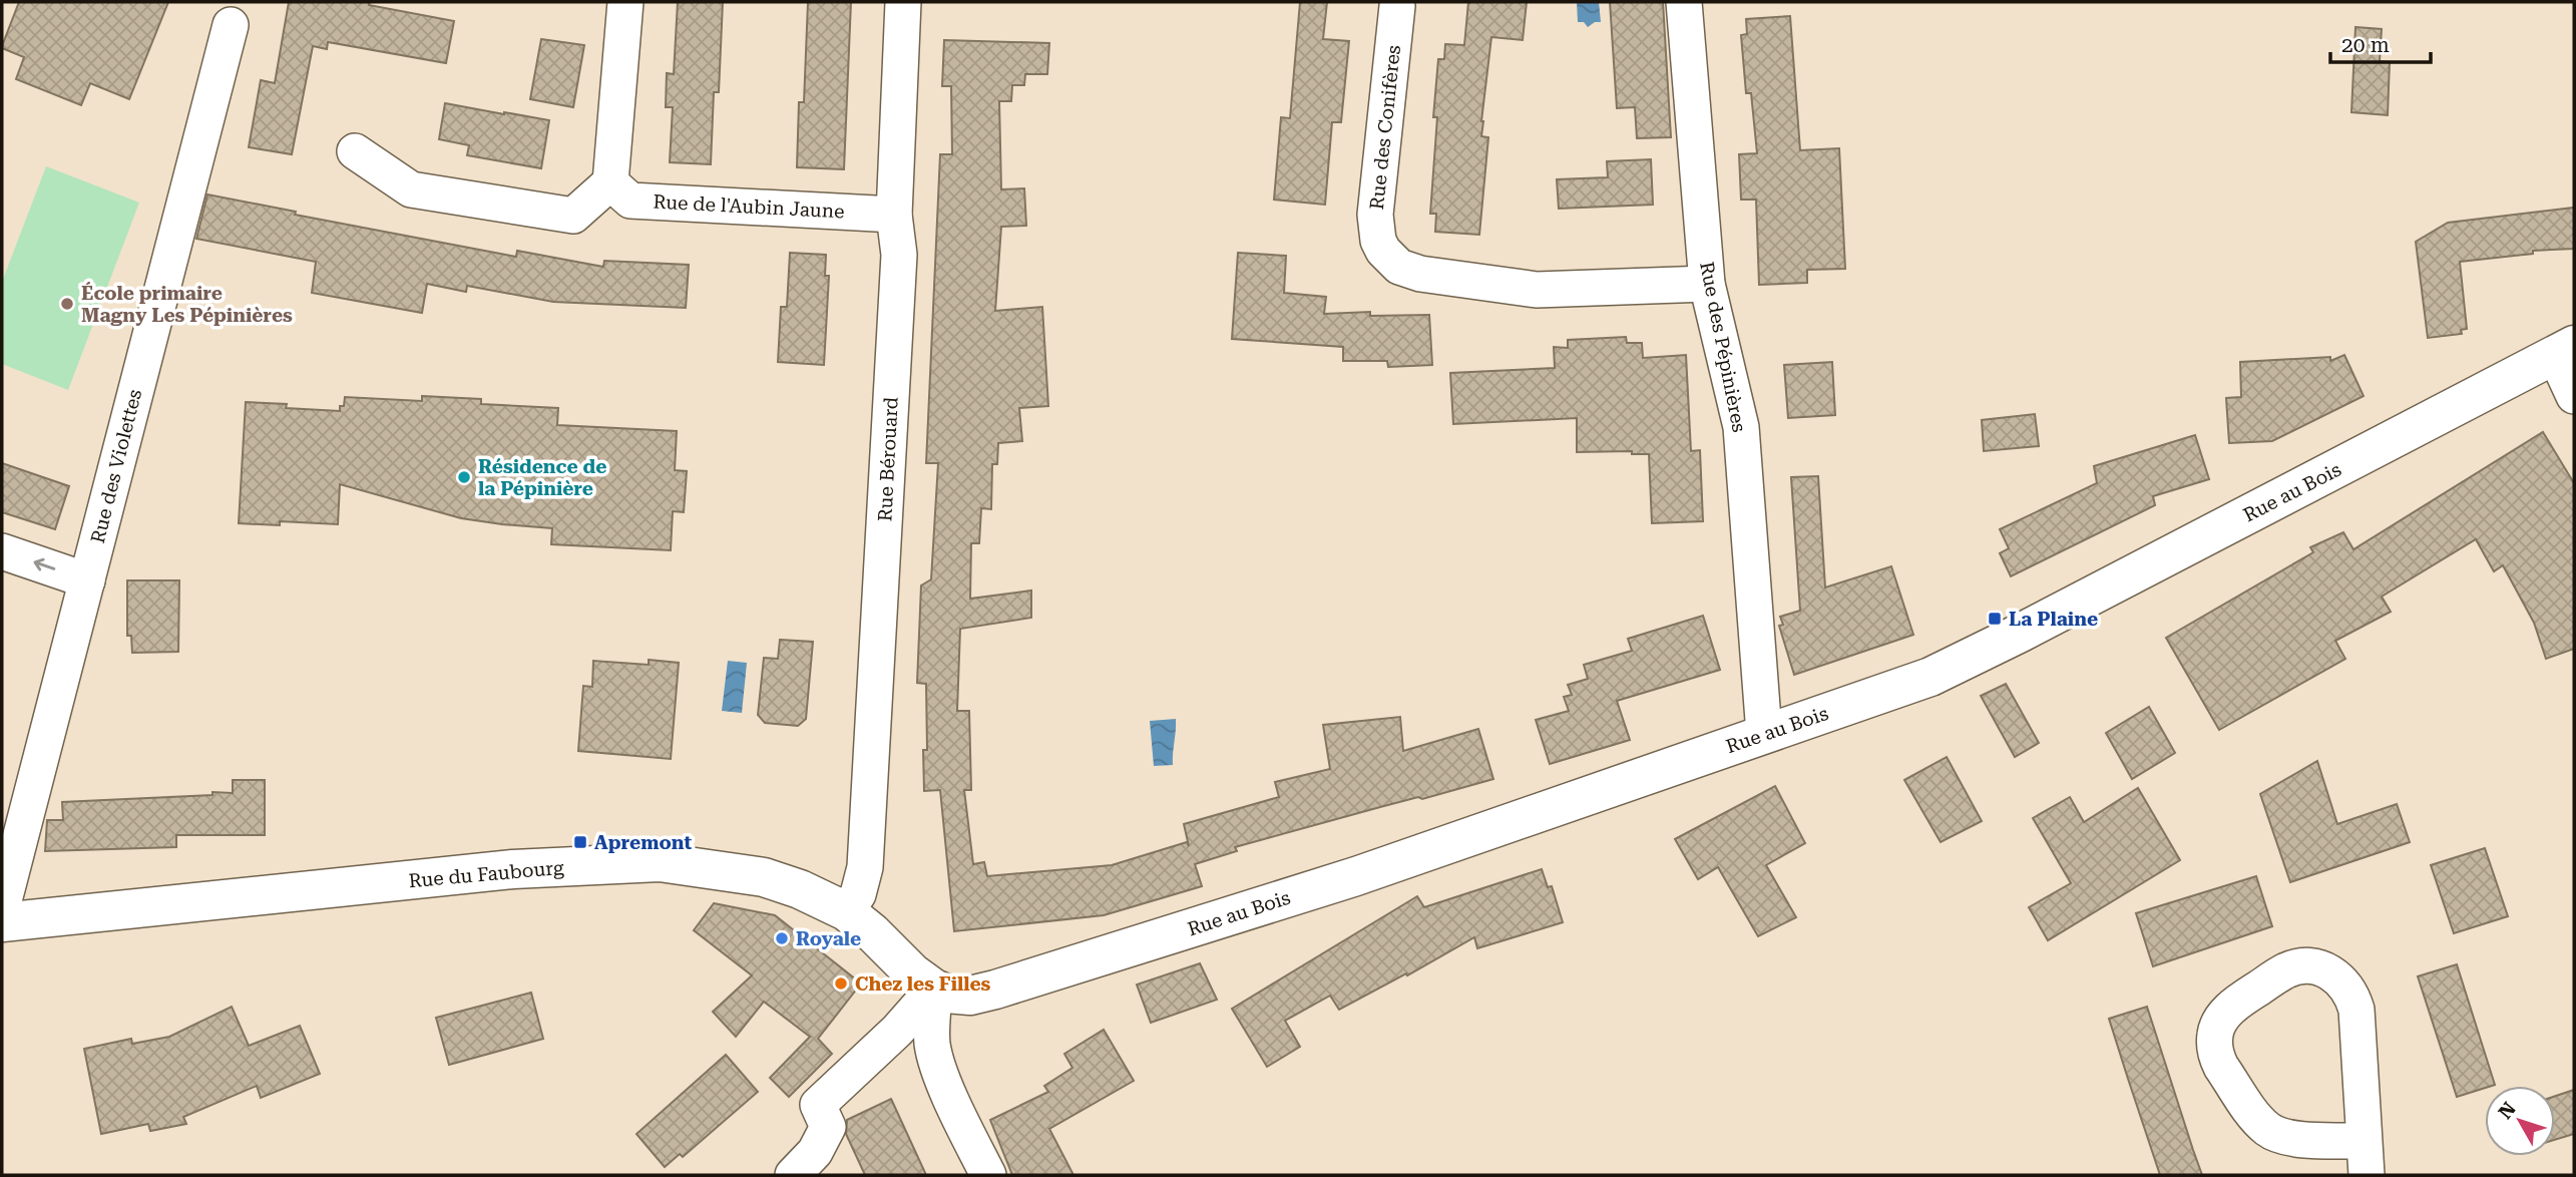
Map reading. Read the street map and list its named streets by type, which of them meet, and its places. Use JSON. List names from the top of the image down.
{
  "streets": {
    "main road": ["Rue au Bois", "Rue du Faubourg"],
    "street": [
      "Rue des Conifères",
      "Rue de l'Aubin Jaune",
      "Rue des Pépinières",
      "Rue Bérouard",
      "Rue des Violettes"
    ]
  },
  "crossings": [
    ["Rue des Conifères", "Rue des Pépinières"],
    ["Rue de l'Aubin Jaune", "Rue Bérouard"],
    ["Rue des Pépinières", "Rue au Bois"],
    ["Rue Bérouard", "Rue du Faubourg"],
    ["Rue au Bois", "Rue du Faubourg"]
  ],
  "places": {
    "other": [
      "École primaire Magny Les Pépinières",
      "Résidence de la Pépinière",
      "Royale",
      "Chez les Filles"
    ],
    "transit": ["La Plaine", "Apremont"]
  },
  "scale_bar": "20 m",
  "north": "top left"
}
